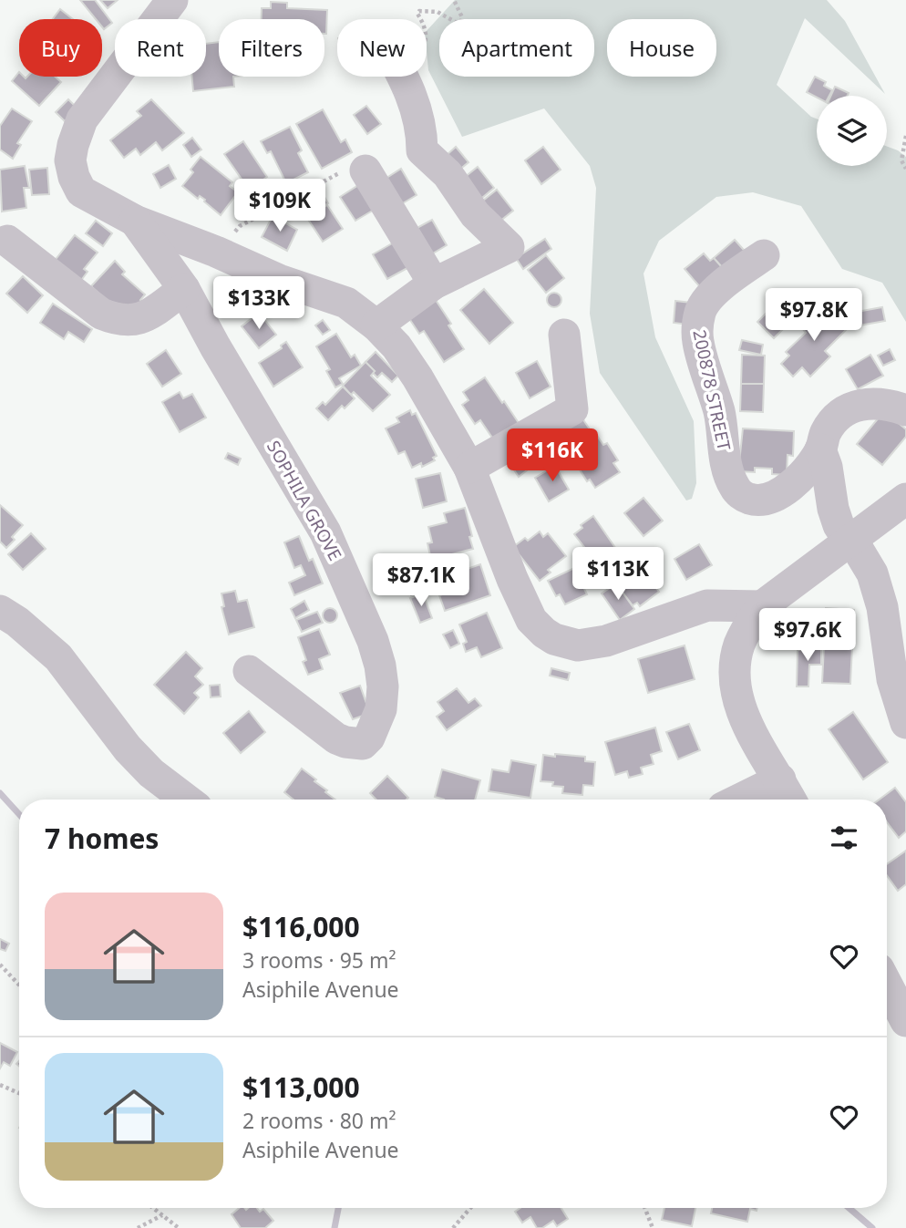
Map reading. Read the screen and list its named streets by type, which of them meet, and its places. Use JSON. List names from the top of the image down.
{
  "streets": {
    "street": ["200878 STREET", "SOPHILA GROVE"]
  },
  "page": {
    "chip": [
      "Buy",
      "Rent",
      "Filters",
      "New",
      "Apartment",
      "House"
    ],
    "price": [
      "$109K",
      "$133K",
      "$97.8K",
      "$116K",
      "$113K",
      "$87.1K",
      "$97.6K"
    ],
    "heading": "7 homes",
    "list": [
      {
        "name": "$116,000",
        "note": "3 rooms · 95 m² · Asiphile Avenue"
      },
      {
        "name": "$113,000",
        "note": "2 rooms · 80 m² · Asiphile Avenue"
      }
    ]
  }
}
